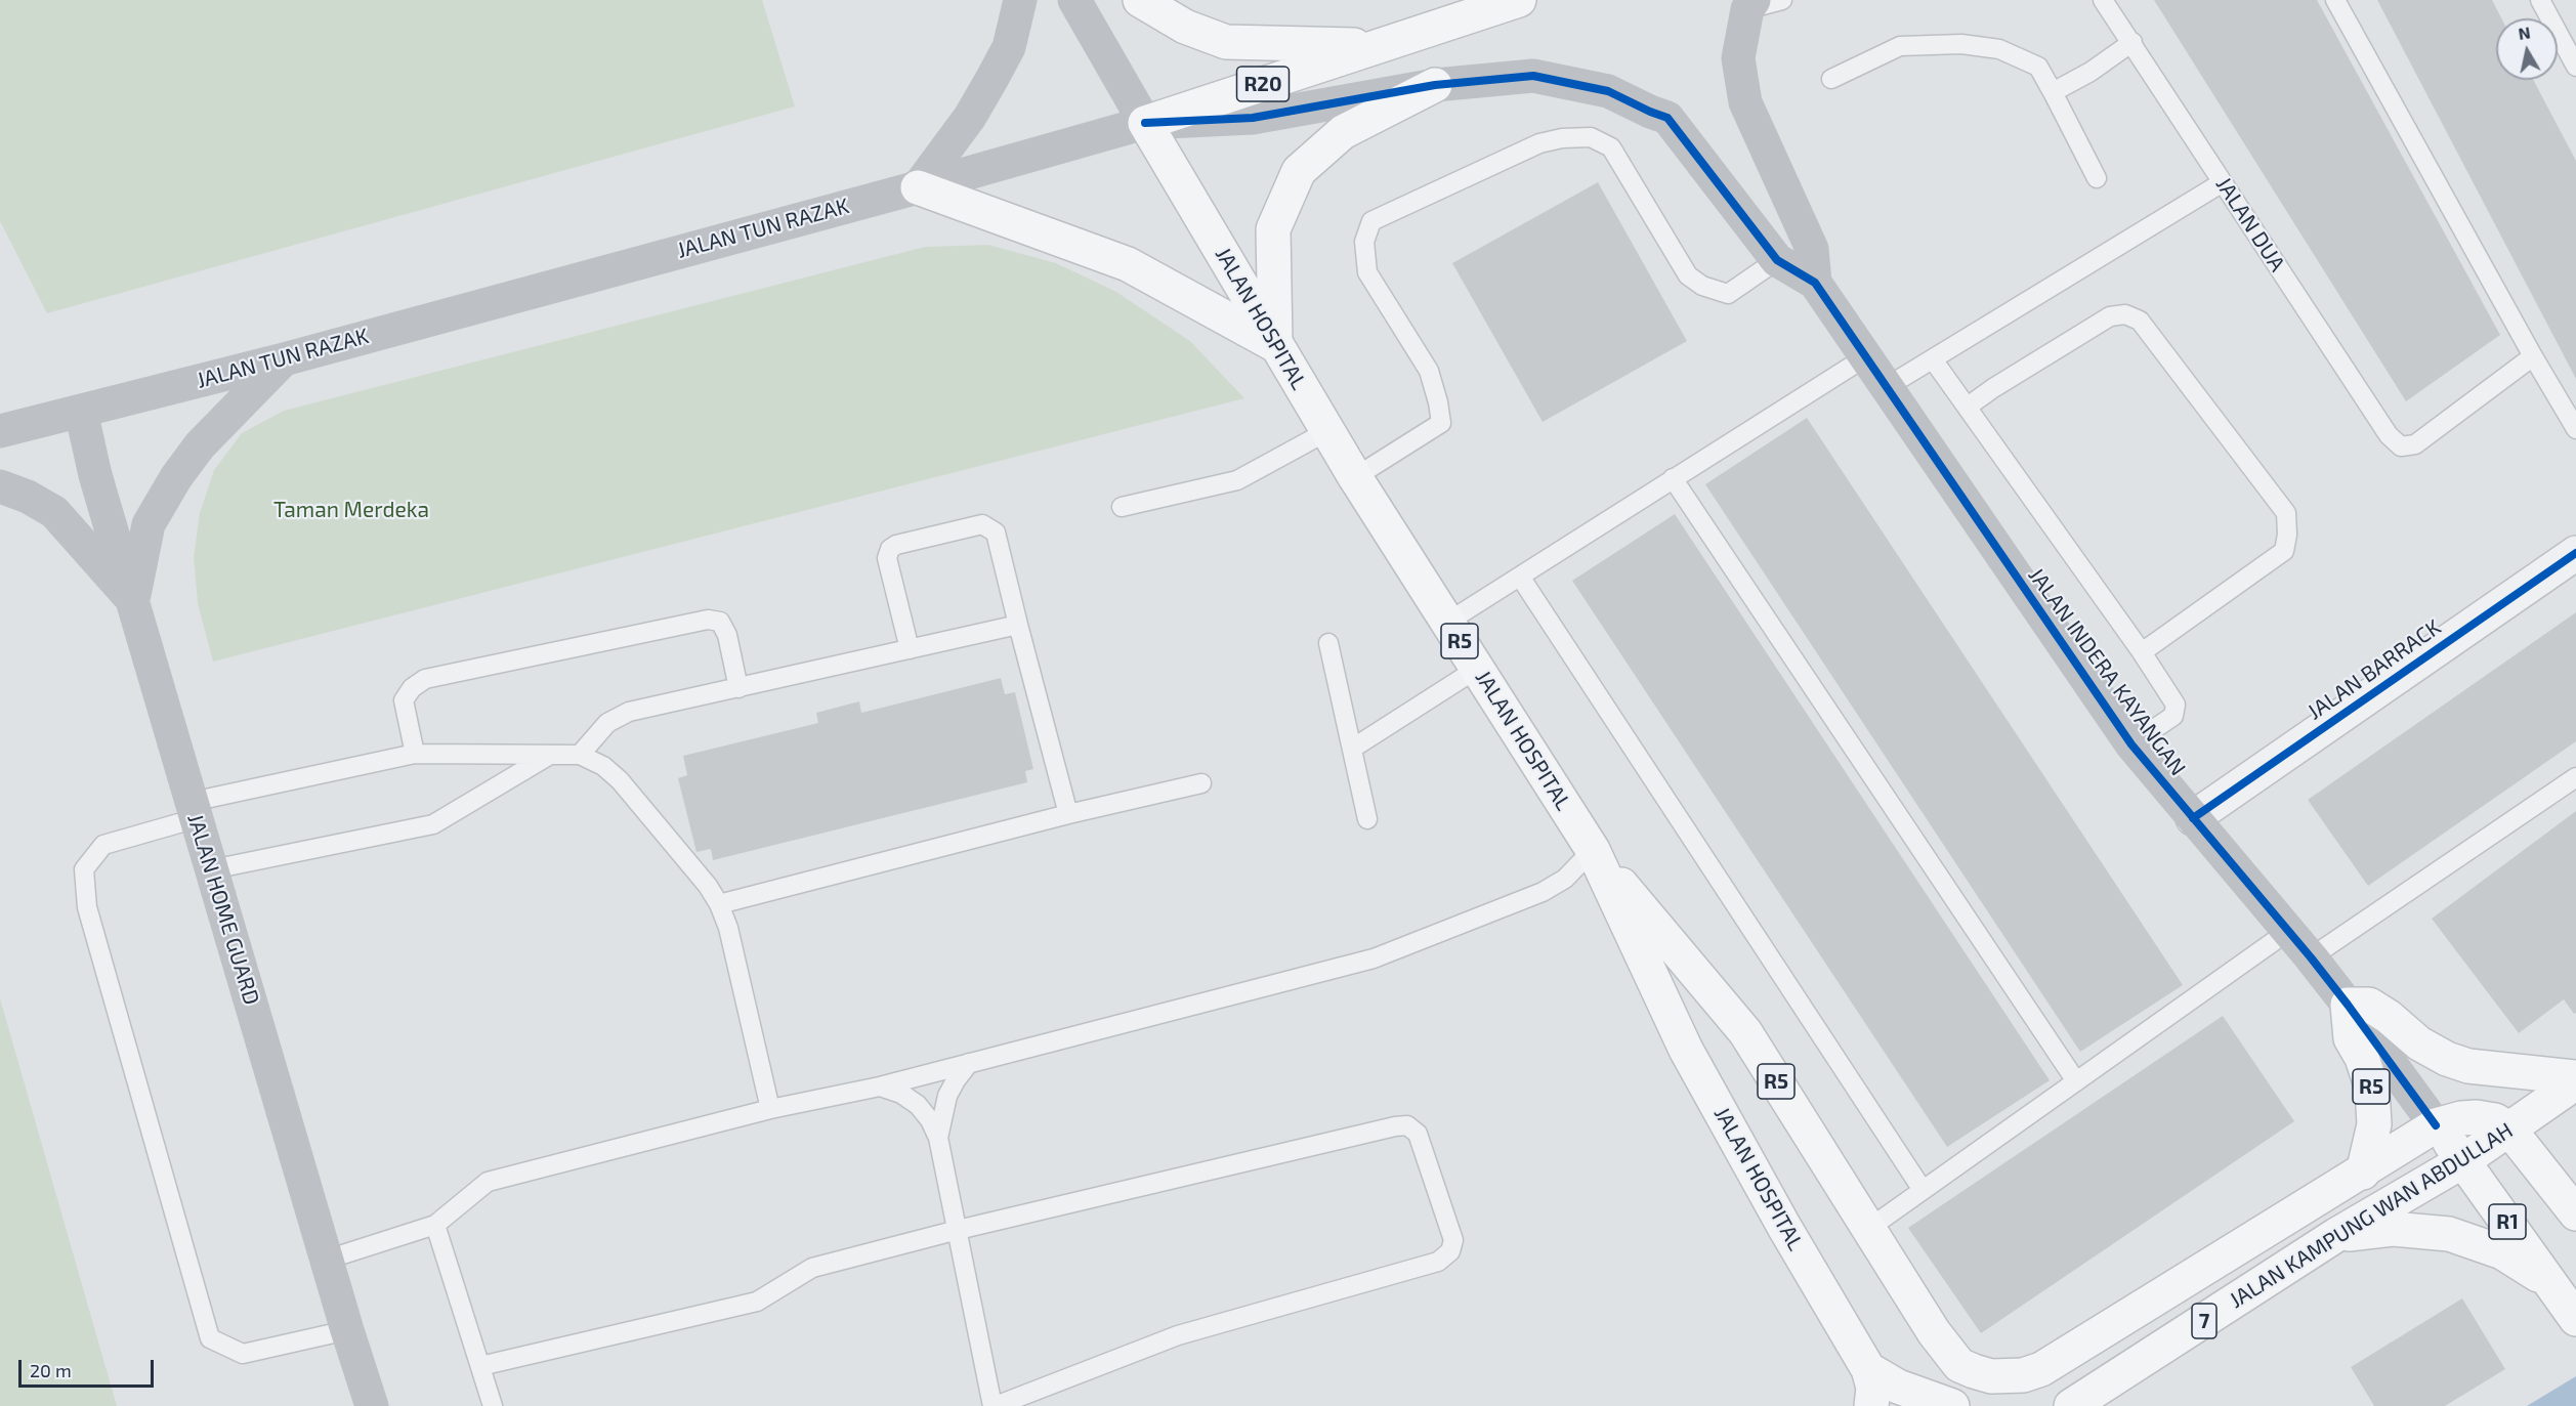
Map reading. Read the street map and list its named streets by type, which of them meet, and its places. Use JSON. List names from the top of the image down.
{
  "streets": {
    "main road": [
      "R20",
      "JALAN TUN RAZAK",
      "JALAN HOSPITAL",
      "R5",
      "JALAN INDERA KAYANGAN",
      "JALAN HOME GUARD",
      "JALAN KAMPUNG WAN ABDULLAH",
      "R1",
      "7"
    ],
    "street": ["JALAN BARRACK"],
    "lane": ["JALAN DUA"]
  },
  "crossings": [
    ["JALAN TUN RAZAK", "JALAN HOSPITAL"],
    ["JALAN TUN RAZAK", "JALAN HOME GUARD"],
    ["JALAN HOSPITAL", "R5"],
    ["R5", "JALAN INDERA KAYANGAN"],
    ["JALAN BARRACK", "JALAN INDERA KAYANGAN"],
    ["JALAN KAMPUNG WAN ABDULLAH", "R1"]
  ],
  "parks": ["Taman Merdeka"],
  "scale_bar": "20 m",
  "north": "top"
}
